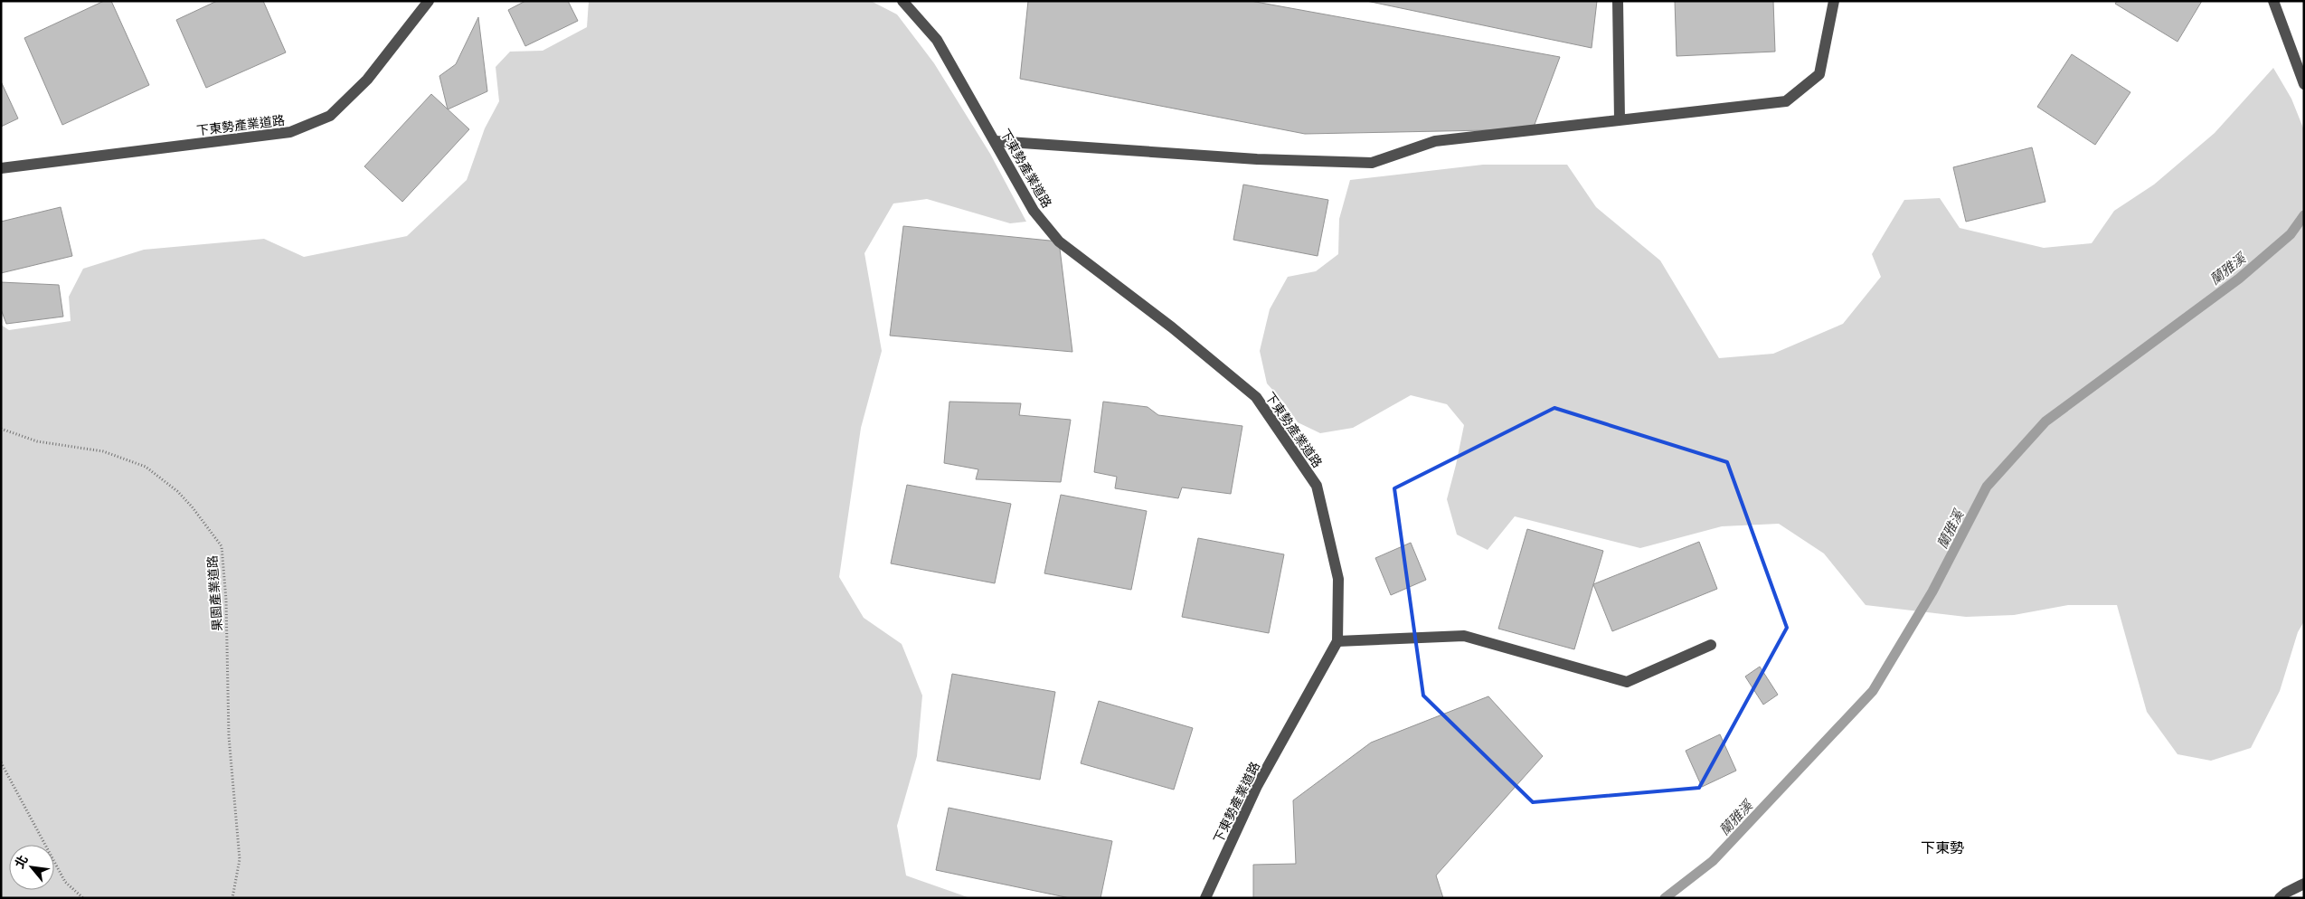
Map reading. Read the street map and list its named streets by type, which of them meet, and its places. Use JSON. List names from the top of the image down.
{
  "streets": {
    "street": ["下東勢產業道路"],
    "path": ["果園產業道路"]
  },
  "districts": ["下東勢"],
  "water": ["蘭雅溪"],
  "north": "top left"
}
